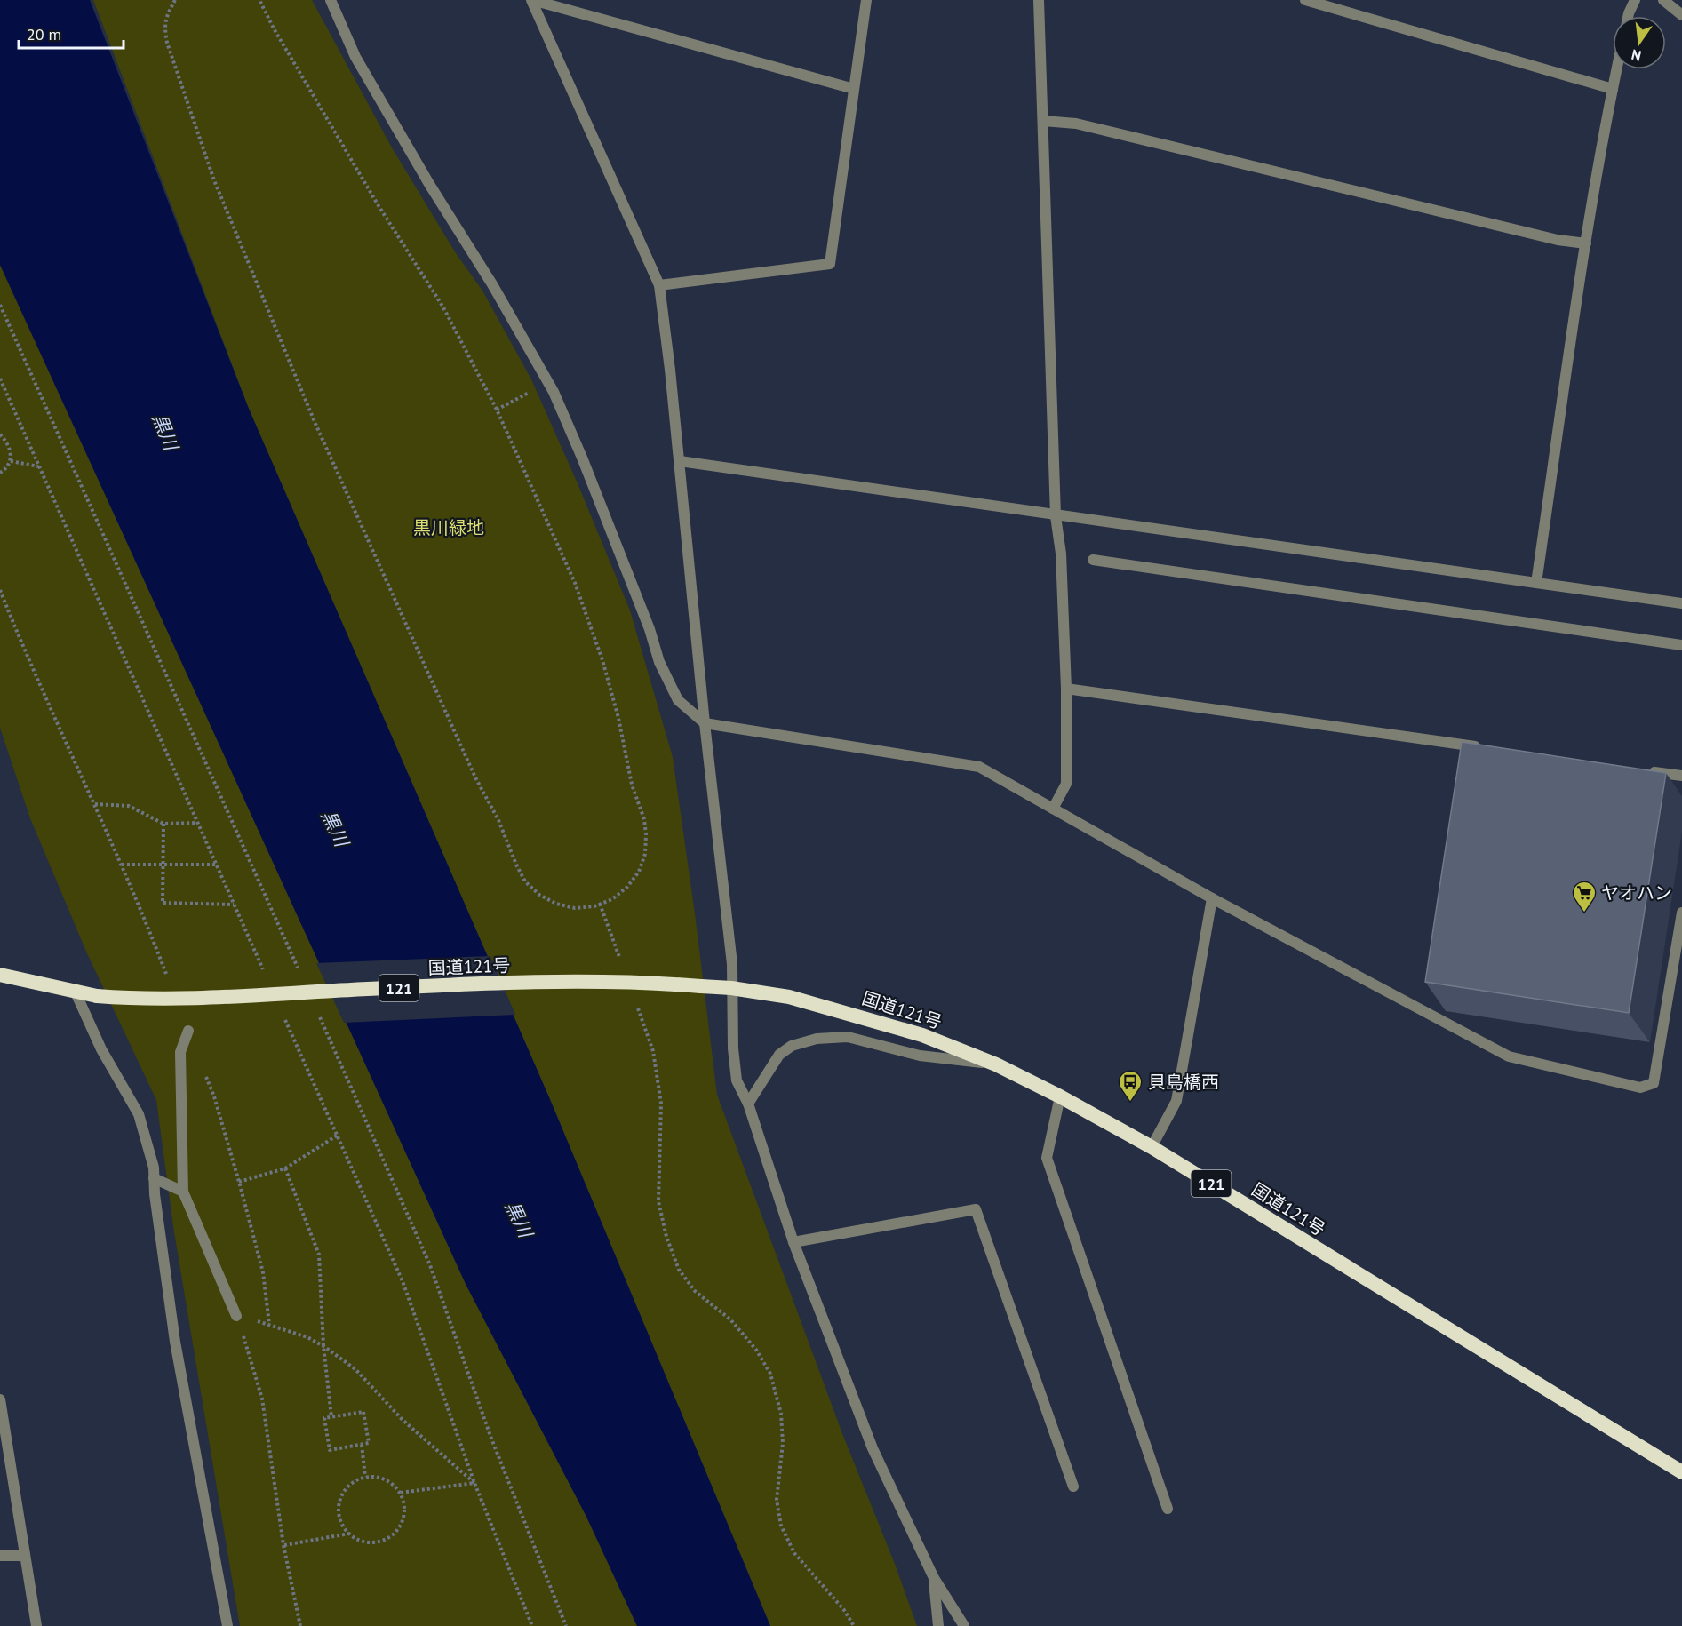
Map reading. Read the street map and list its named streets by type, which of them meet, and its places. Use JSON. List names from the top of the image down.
{
  "streets": {
    "highway": ["国道121号", "121"]
  },
  "water": ["黒川"],
  "parks": ["黒川緑地"],
  "places": {
    "supermarket": ["ヤオハン"],
    "bus stop": ["貝島橋西"]
  },
  "scale_bar": "20 m",
  "north": "bottom"
}
